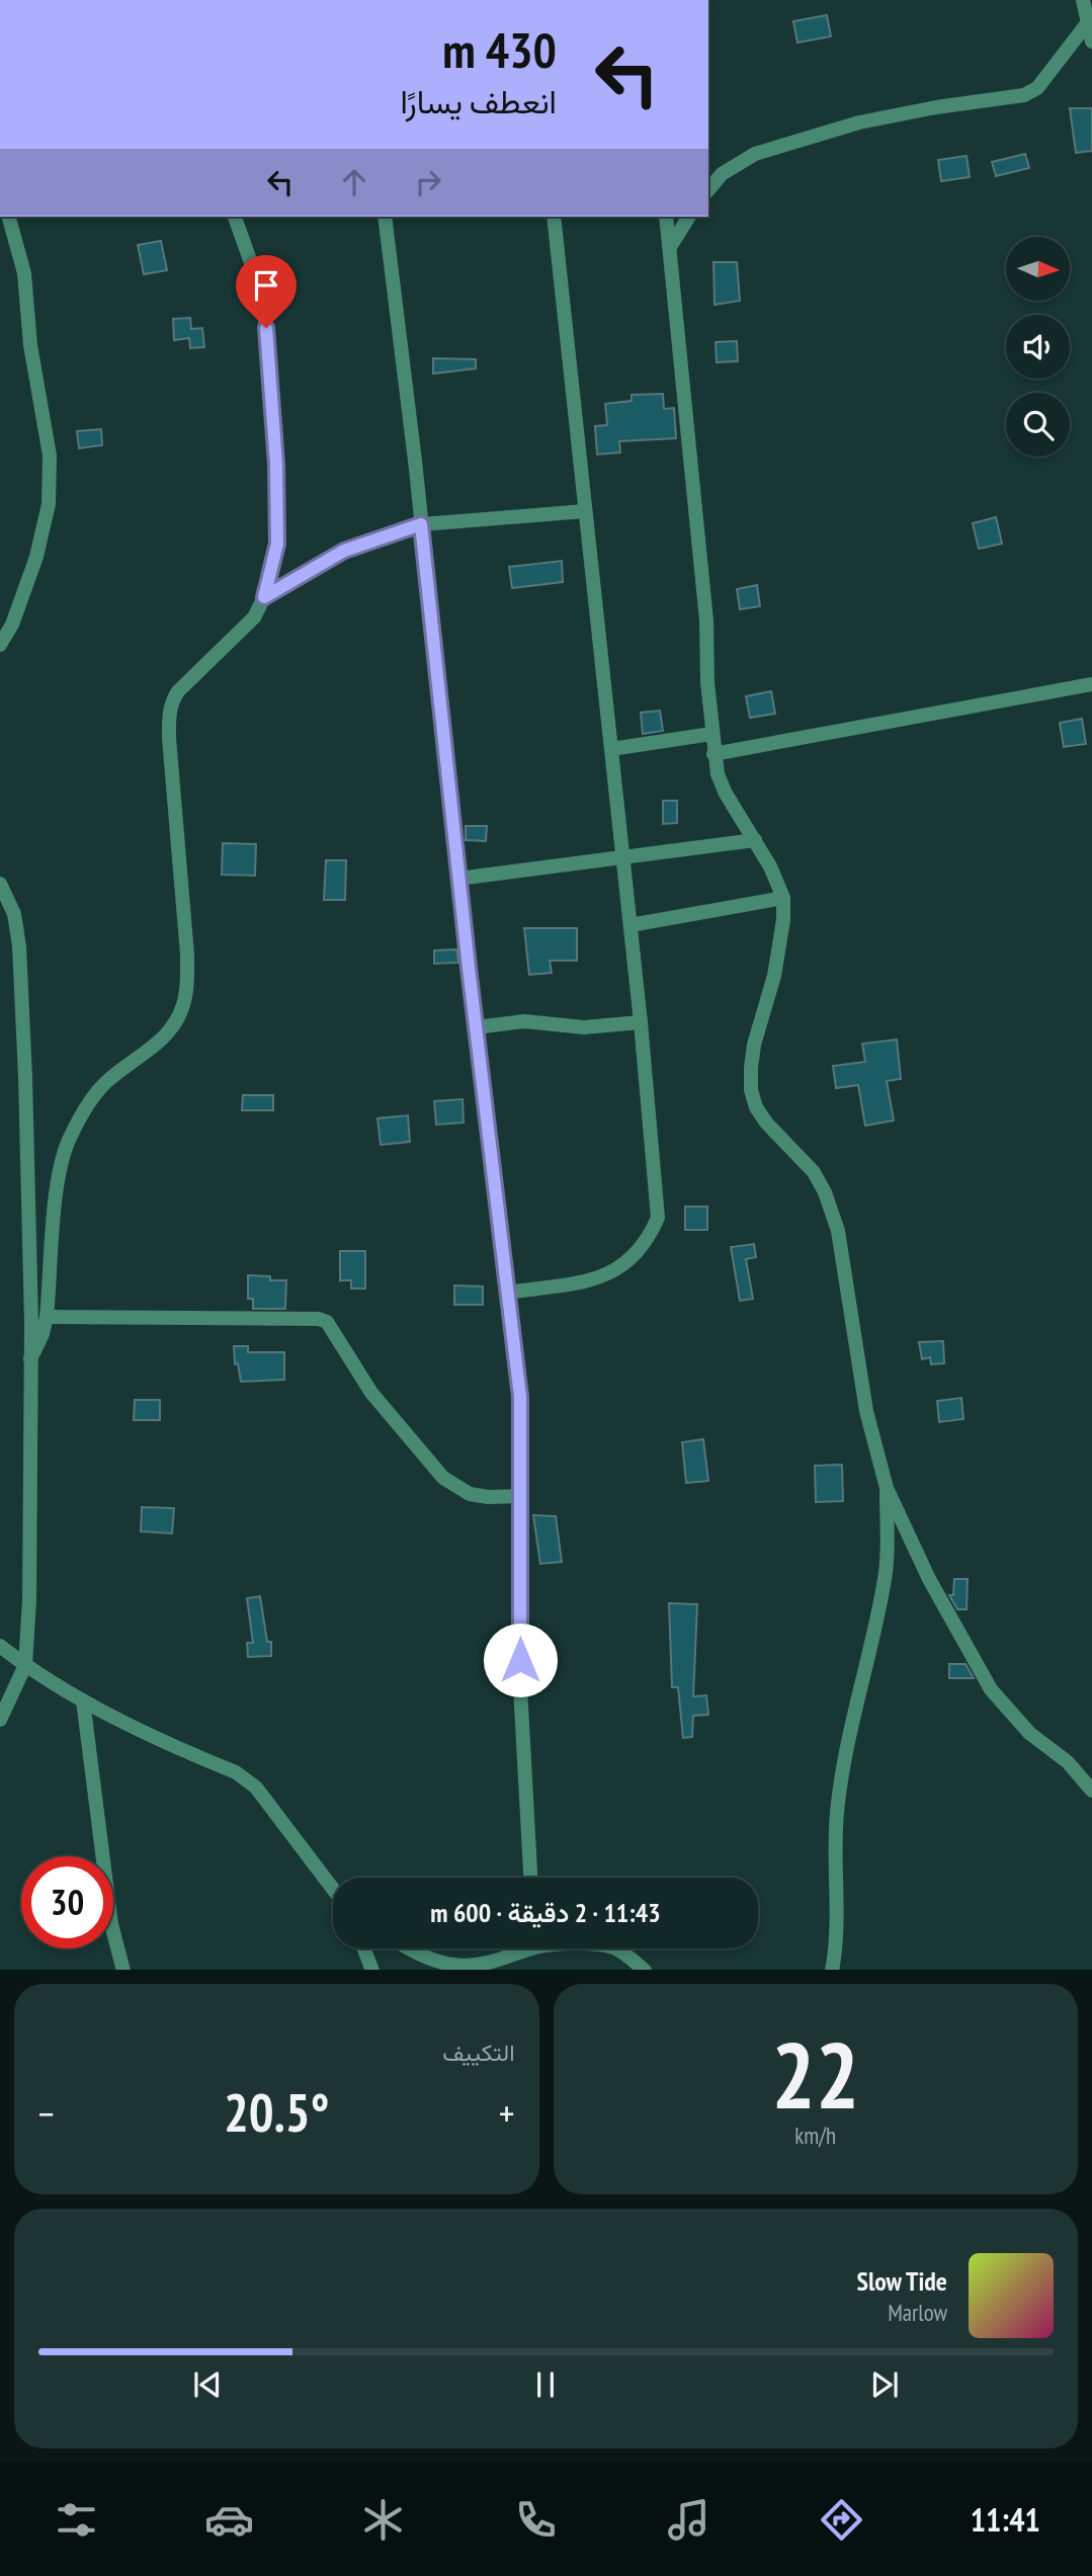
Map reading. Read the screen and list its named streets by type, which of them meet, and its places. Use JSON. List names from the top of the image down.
{
  "north": "right",
  "page": {
    "turn": ["430 m", "انعطف يسارًا"],
    "limit": "30",
    "trip": "11:43 · 2 دقيقة · 600 m",
    "tile": [
      ["22", "km/h"],
      "التكييف"
    ],
    "heat": ["−", "20.5°", "+"],
    "song": ["Slow Tide", "Marlow"],
    "tabs": "11:41"
  }
}
